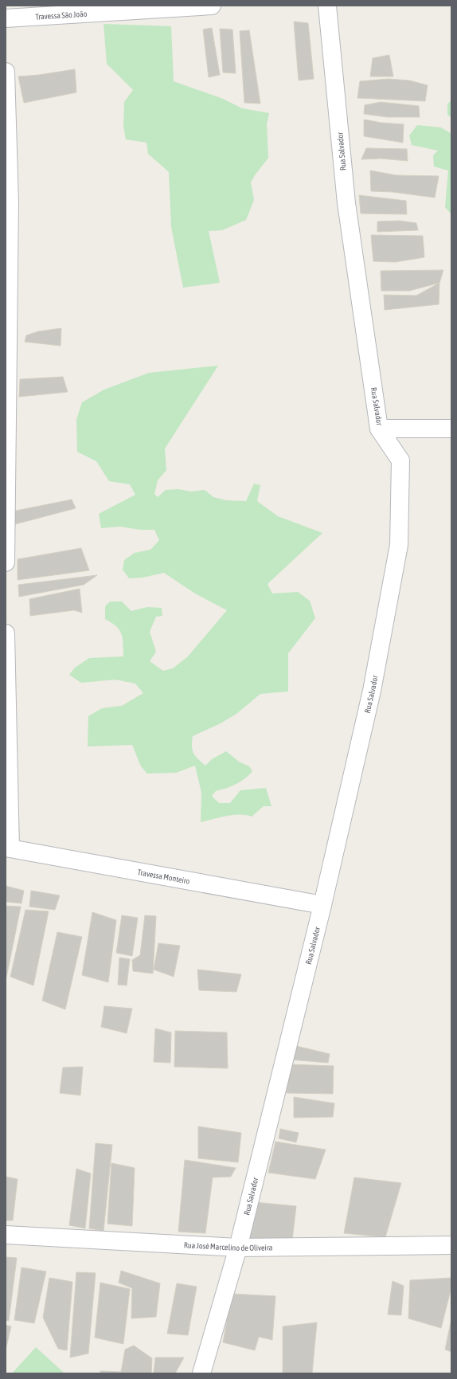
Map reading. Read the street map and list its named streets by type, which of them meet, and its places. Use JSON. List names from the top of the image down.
{
  "streets": {
    "street": [
      "Travessa São João",
      "Rua Salvador",
      "Travessa Monteiro",
      "Rua José Marcelino de Oliveira"
    ]
  },
  "crossings": [
    ["Rua Salvador", "Travessa Monteiro"],
    ["Rua Salvador", "Rua José Marcelino de Oliveira"]
  ]
}
